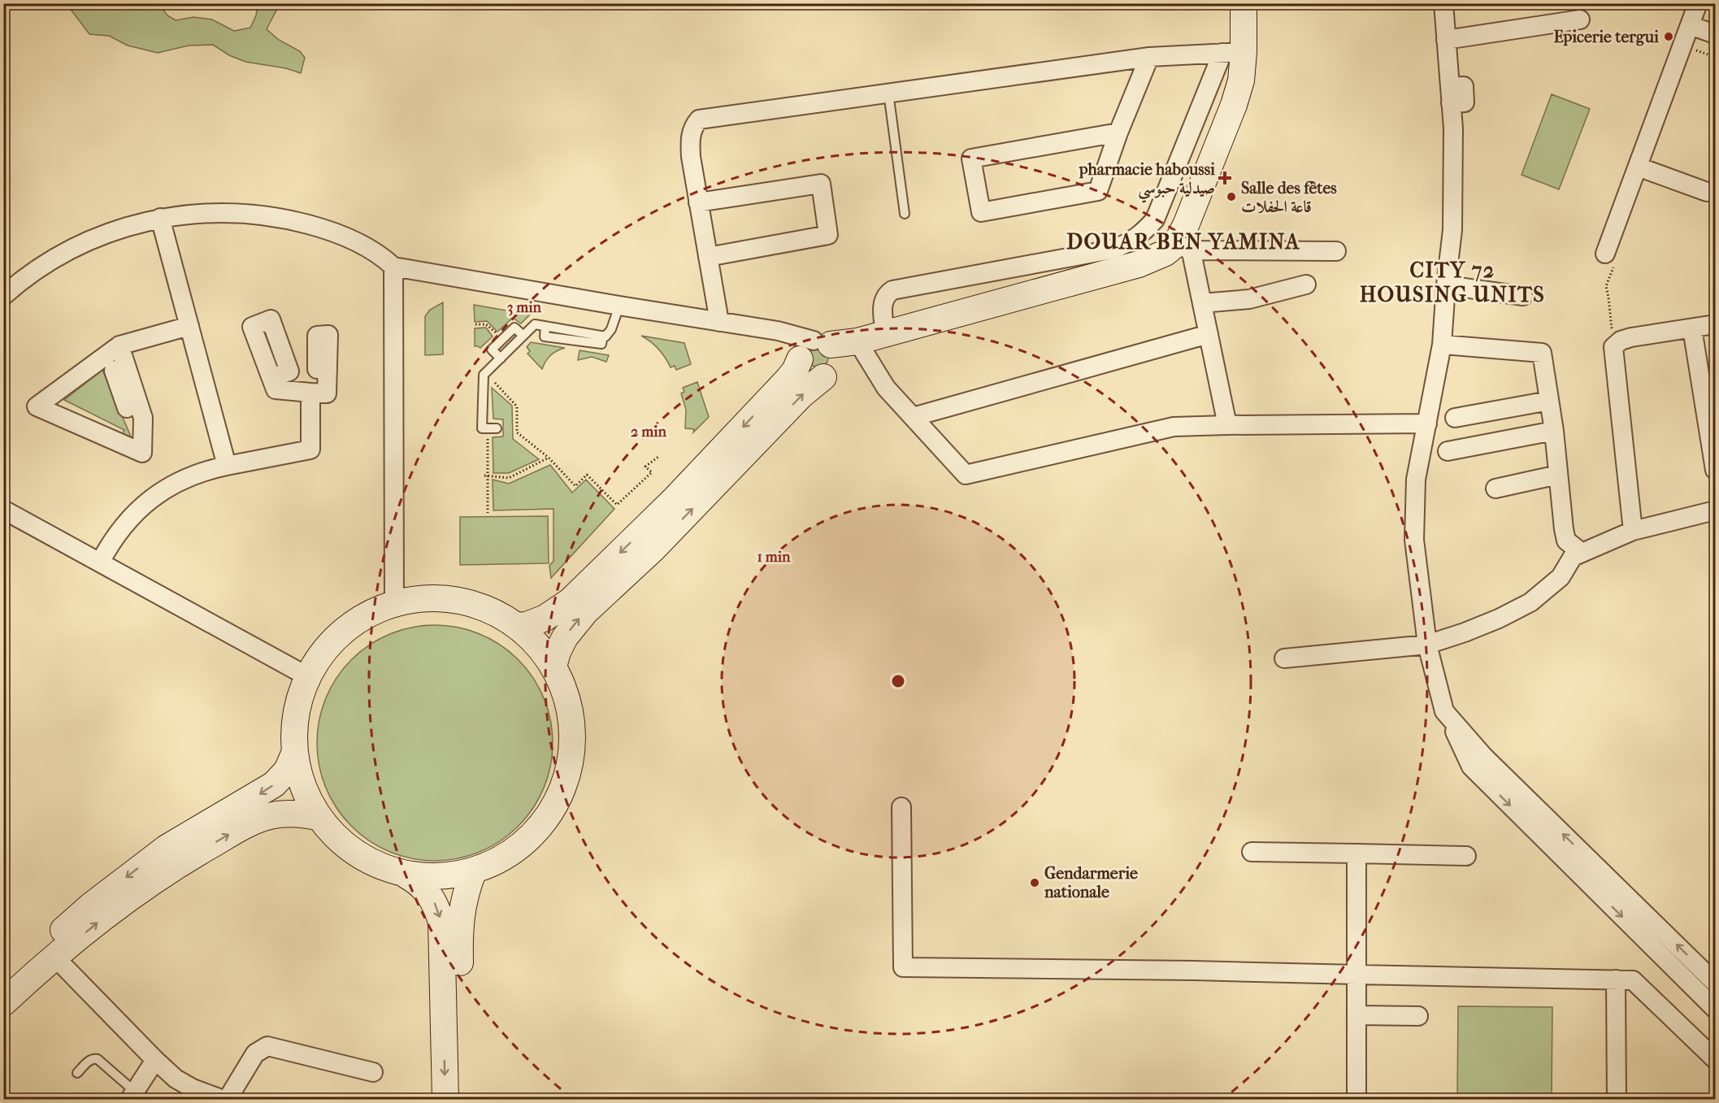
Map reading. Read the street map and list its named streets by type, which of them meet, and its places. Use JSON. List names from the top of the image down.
{
  "districts": ["DOUAR BEN YAMINA", "CITY 72 HOUSING UNITS"],
  "places": {
    "other": ["Epicerie tergui", "Salle des fêtes قاعة الحفلات", "Gendarmerie nationale"],
    "health": ["pharmacie haboussi صيدلية حبوسي"]
  },
  "rings": ["3 min", "2 min", "1 min"]
}
